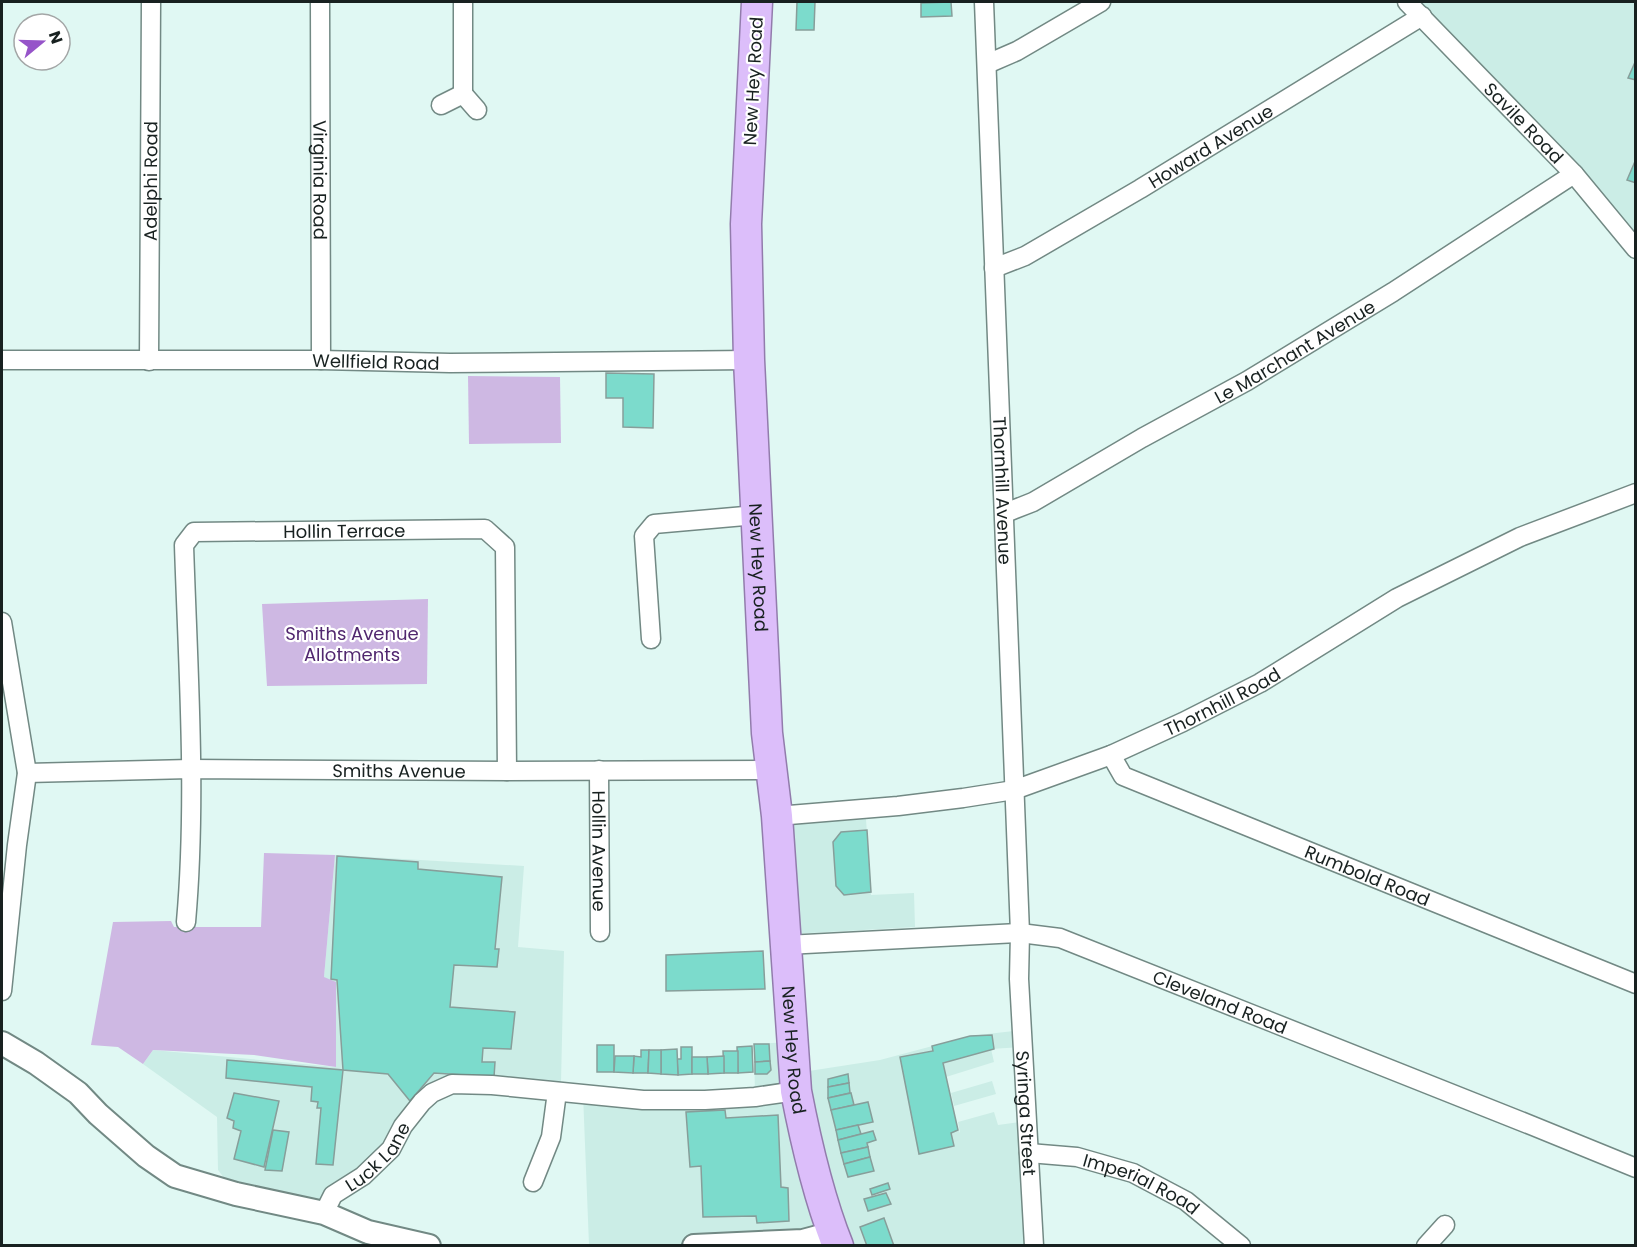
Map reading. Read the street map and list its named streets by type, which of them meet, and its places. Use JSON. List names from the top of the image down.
{
  "streets": {
    "highway": ["New Hey Road"],
    "street": [
      "Savile Road",
      "Howard Avenue",
      "Adelphi Road",
      "Virginia Road",
      "Le Marchant Avenue",
      "Wellfield Road",
      "Thornhill Avenue",
      "Hollin Terrace",
      "Thornhill Road",
      "Smiths Avenue",
      "Hollin Avenue",
      "Rumbold Road",
      "Cleveland Road",
      "Syringa Street",
      "Luck Lane",
      "Imperial Road"
    ]
  },
  "crossings": [
    ["New Hey Road", "Wellfield Road"],
    ["New Hey Road", "Thornhill Road"],
    ["New Hey Road", "Smiths Avenue"],
    ["New Hey Road", "Cleveland Road"],
    ["New Hey Road", "Luck Lane"],
    ["Savile Road", "Howard Avenue"],
    ["Savile Road", "Le Marchant Avenue"],
    ["Howard Avenue", "Thornhill Avenue"],
    ["Adelphi Road", "Wellfield Road"],
    ["Virginia Road", "Wellfield Road"],
    ["Le Marchant Avenue", "Thornhill Avenue"],
    ["Thornhill Avenue", "Thornhill Road"],
    ["Thornhill Avenue", "Cleveland Road"],
    ["Thornhill Avenue", "Syringa Street"],
    ["Hollin Terrace", "Smiths Avenue"],
    ["Thornhill Road", "Rumbold Road"],
    ["Smiths Avenue", "Hollin Avenue"],
    ["Syringa Street", "Imperial Road"]
  ],
  "parks": ["Smiths Avenue Allotments"],
  "north": "right"
}
